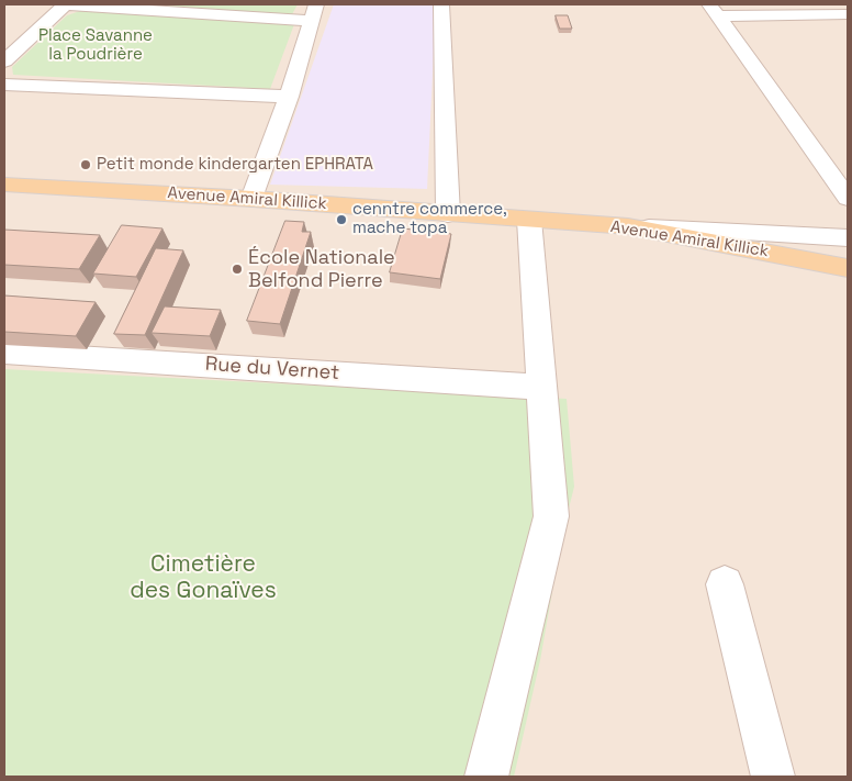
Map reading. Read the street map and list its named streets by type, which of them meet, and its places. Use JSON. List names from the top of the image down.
{
  "streets": {
    "main road": ["Avenue Amiral Killick"],
    "street": ["Rue du Vernet"]
  },
  "parks": ["Place Savanne la Poudrière", "Cimetière des Gonaïves"],
  "places": ["Petit monde kindergarten EPHRATA", "cenntre commerce, mache topa", "École Nationale Belfond Pierre"]
}
